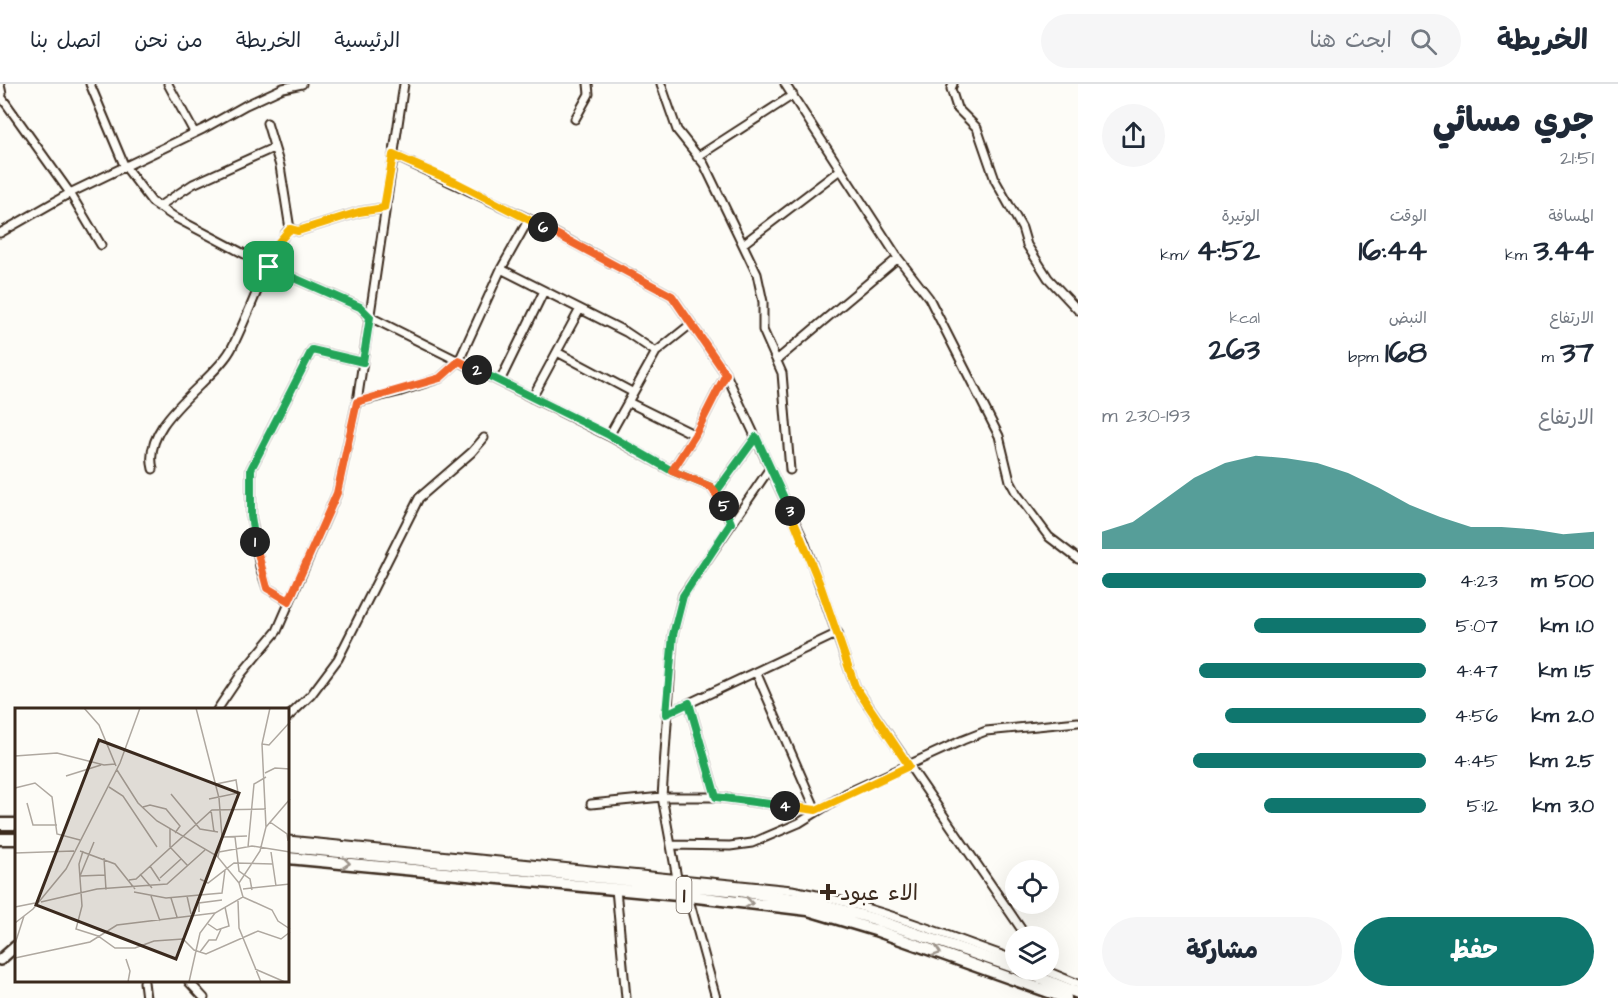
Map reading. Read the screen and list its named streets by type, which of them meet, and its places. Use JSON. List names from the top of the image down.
{
  "streets": {
    "main road": ["1"]
  },
  "places": {
    "health": ["الاء عبود"]
  },
  "page": {
    "header": "الخريطة",
    "search": "ابحث هنا",
    "nav": [
      "الرئيسية",
      "الخريطة",
      "من نحن",
      "اتصل بنا"
    ],
    "heading": ["جري مسائي", "21:51"],
    "stats": [
      ["المسافة", "3.44 km"],
      ["الوقت", "16:44"],
      ["الوتيرة", "4:52 /km"],
      ["الارتفاع", "37 m"],
      ["النبض", "168 bpm"],
      ["kcal", "263"]
    ],
    "pins": [
      "6",
      "2",
      "5",
      "3",
      "1",
      "4"
    ],
    "chart": ["الارتفاع", "193–230 m"],
    "list": [
      {
        "name": "500 m",
        "note": "4:23"
      },
      {
        "name": "1.0 km",
        "note": "5:07"
      },
      {
        "name": "1.5 km",
        "note": "4:47"
      },
      {
        "name": "2.0 km",
        "note": "4:56"
      },
      {
        "name": "2.5 km",
        "note": "4:45"
      },
      {
        "name": "3.0 km",
        "note": "5:12"
      }
    ],
    "buttons": ["حفظ", "مشاركة"]
  }
}
